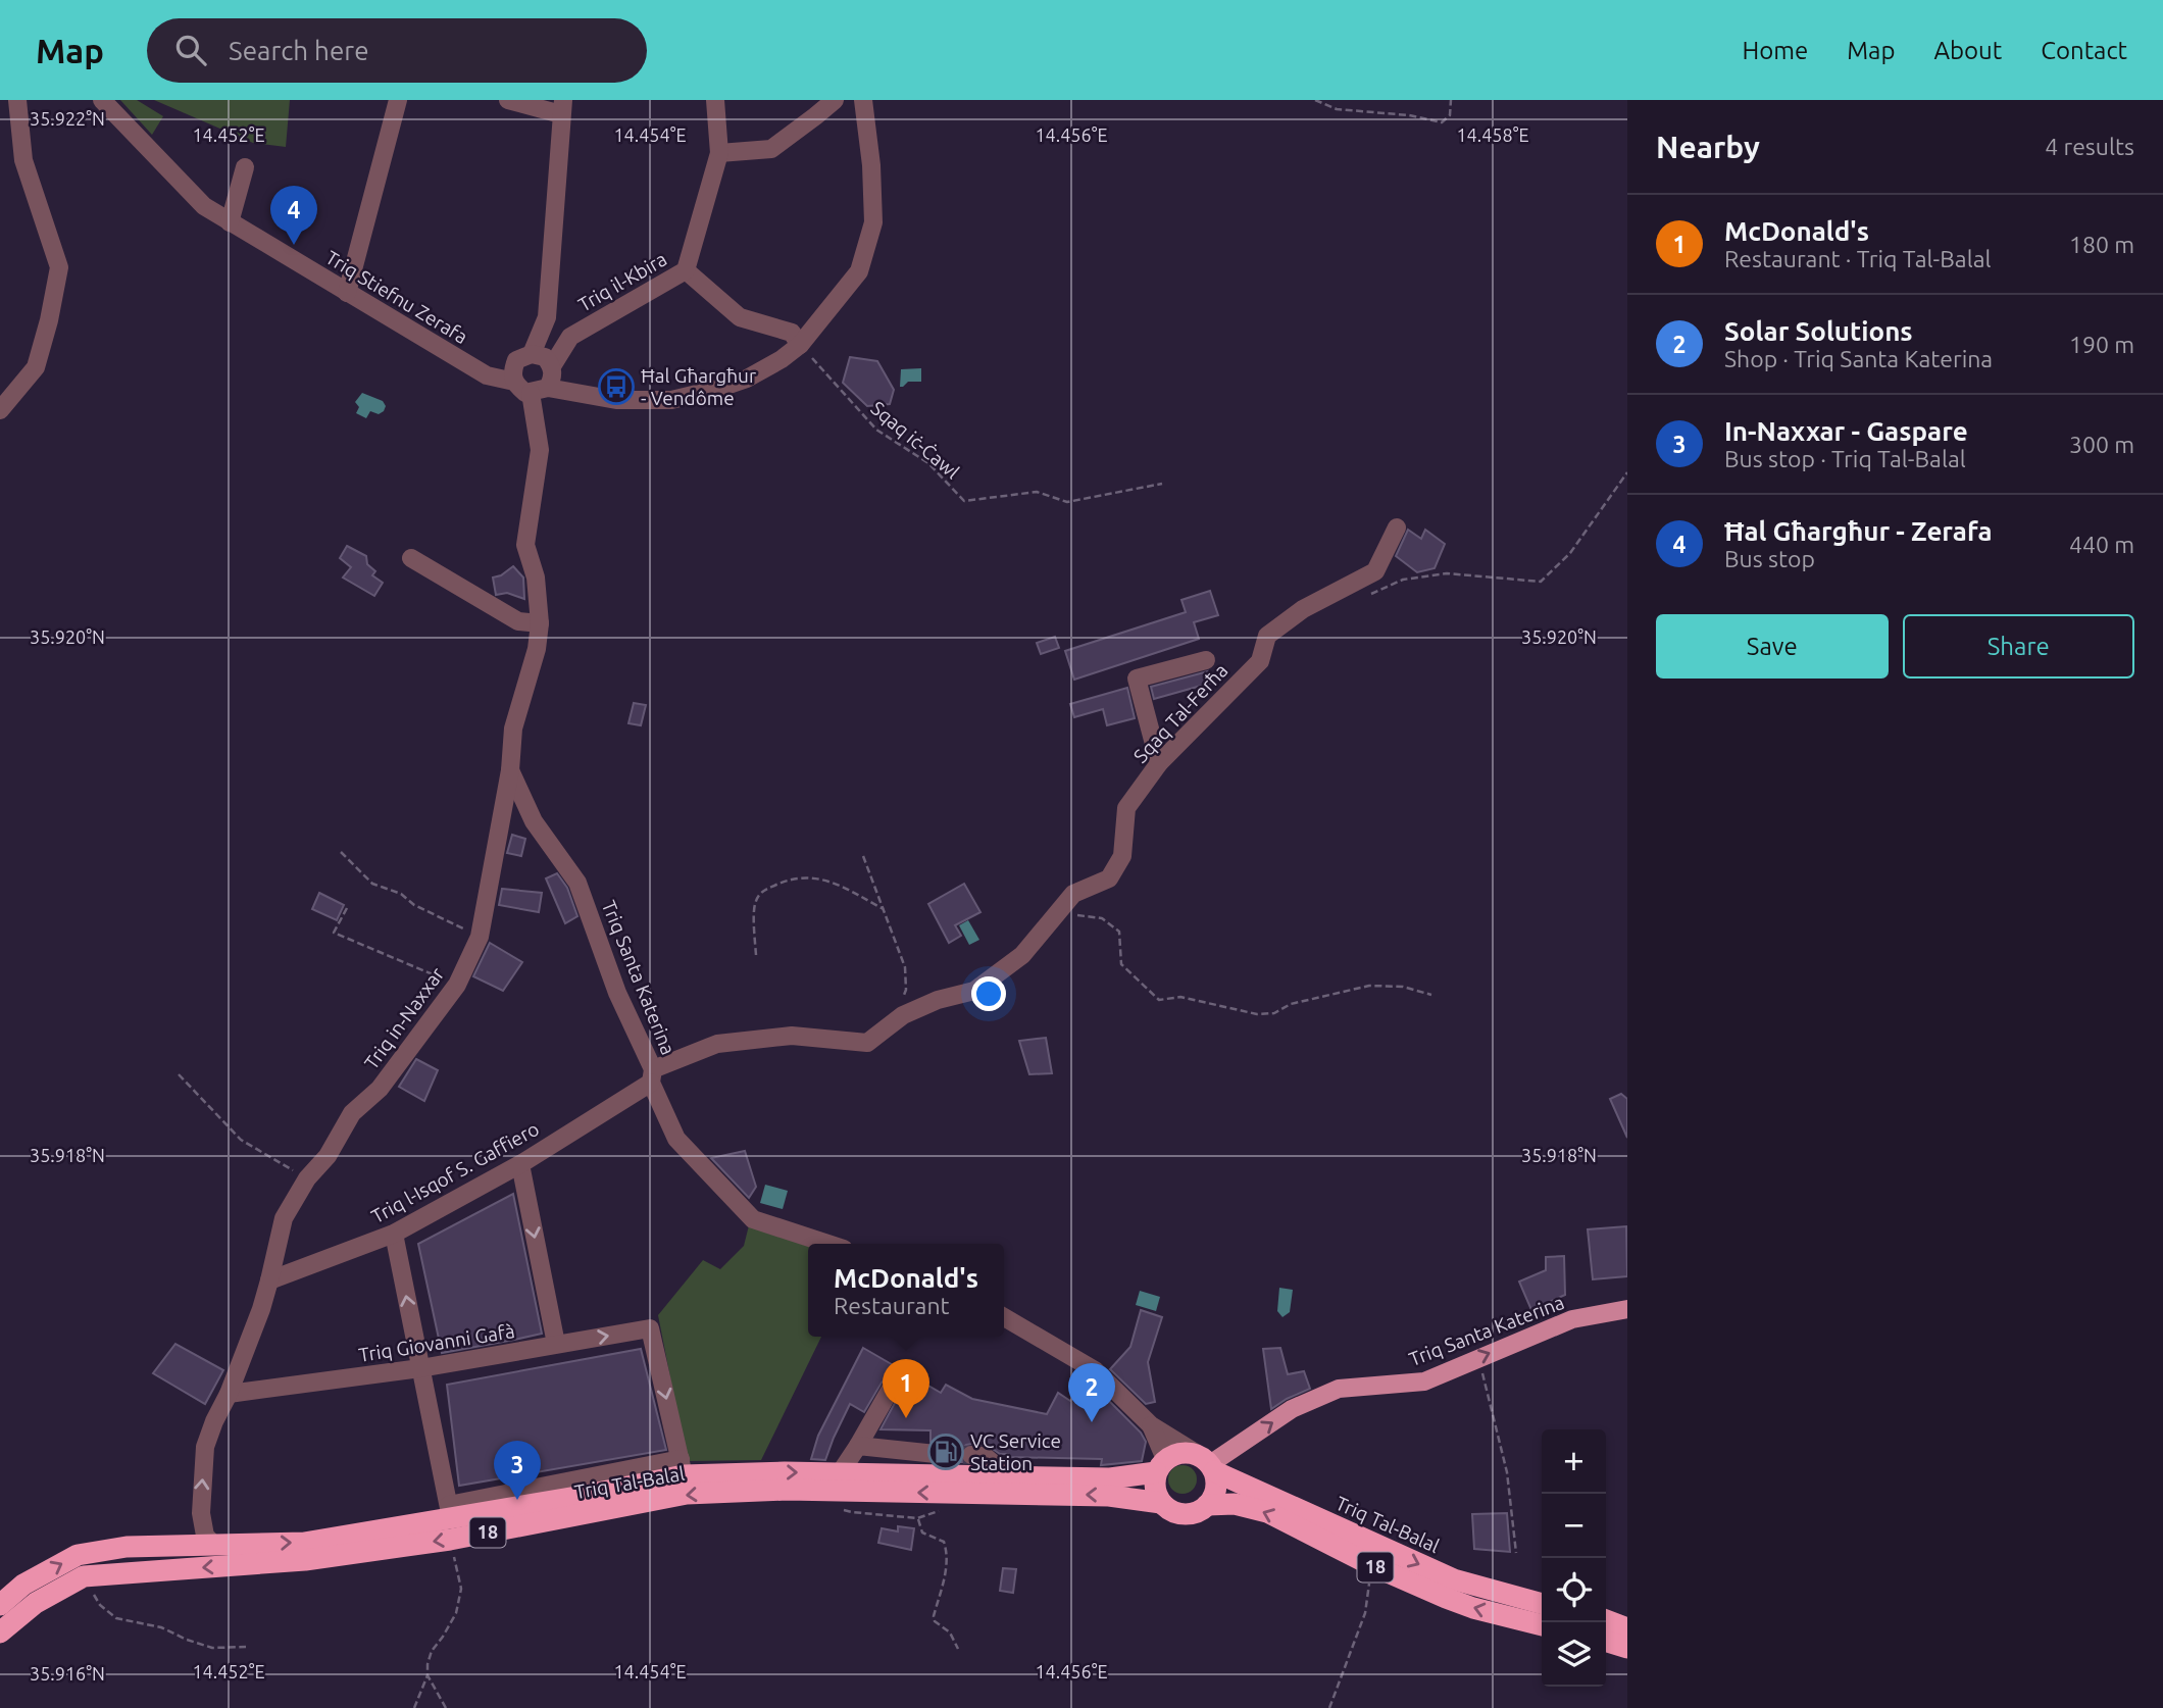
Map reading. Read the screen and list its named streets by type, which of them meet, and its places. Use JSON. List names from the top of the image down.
{
  "streets": {
    "highway": ["Triq Tal-Balal", "18"],
    "main road": ["Triq Santa Katerina"],
    "street": [
      "Triq il-Kbira",
      "Triq Stiefnu Zerafa",
      "Sqaq Tal-Ferħa",
      "Triq in-Naxxar",
      "Triq l-Isqof S. Gaffiero",
      "Triq Giovanni Gafà"
    ],
    "path": ["Sqaq iċ-Ċawl"]
  },
  "crossings": [
    ["Triq il-Kbira", "Triq Stiefnu Zerafa"],
    ["Triq il-Kbira", "Triq in-Naxxar"],
    ["Triq Stiefnu Zerafa", "Triq in-Naxxar"],
    ["Sqaq Tal-Ferħa", "Triq Santa Katerina"],
    ["Sqaq Tal-Ferħa", "Triq l-Isqof S. Gaffiero"],
    ["Triq Santa Katerina", "Triq in-Naxxar"],
    ["Triq Santa Katerina", "Triq l-Isqof S. Gaffiero"],
    ["Triq Santa Katerina", "Triq Tal-Balal"],
    ["Triq in-Naxxar", "Triq l-Isqof S. Gaffiero"],
    ["Triq in-Naxxar", "Triq Giovanni Gafà"],
    ["Triq in-Naxxar", "Triq Tal-Balal"],
    ["Triq Giovanni Gafà", "Triq Tal-Balal"]
  ],
  "one_way": ["Triq Santa Katerina"],
  "places": {
    "bus stop": ["Ħal Għargħur - Vendôme"],
    "fuel station": ["VC Service Station"]
  },
  "page": {
    "header": "Map",
    "search": "Search here",
    "nav": [
      "Home",
      "Map",
      "About",
      "Contact"
    ],
    "heading": ["Nearby", "4 results"],
    "pins": [
      "4",
      "1",
      "2",
      "3"
    ],
    "list": [
      {
        "mark": "1",
        "name": "McDonald's",
        "note": "Restaurant · Triq Tal-Balal",
        "value": "180 m"
      },
      {
        "mark": "2",
        "name": "Solar Solutions",
        "note": "Shop · Triq Santa Katerina",
        "value": "190 m"
      },
      {
        "mark": "3",
        "name": "In-Naxxar - Gaspare",
        "note": "Bus stop · Triq Tal-Balal",
        "value": "300 m"
      },
      {
        "mark": "4",
        "name": "Ħal Għargħur - Zerafa",
        "note": "Bus stop",
        "value": "440 m"
      }
    ],
    "buttons": ["Save", "Share"],
    "popup": ["McDonald's", "Restaurant"],
    "map_buttons": ["+", "−"]
  },
  "coordinates": [
    "35.922°N",
    "14.452°E",
    "14.454°E",
    "14.456°E",
    "14.458°E",
    "35.920°N",
    "35.918°N",
    "35.916°N"
  ]
}
